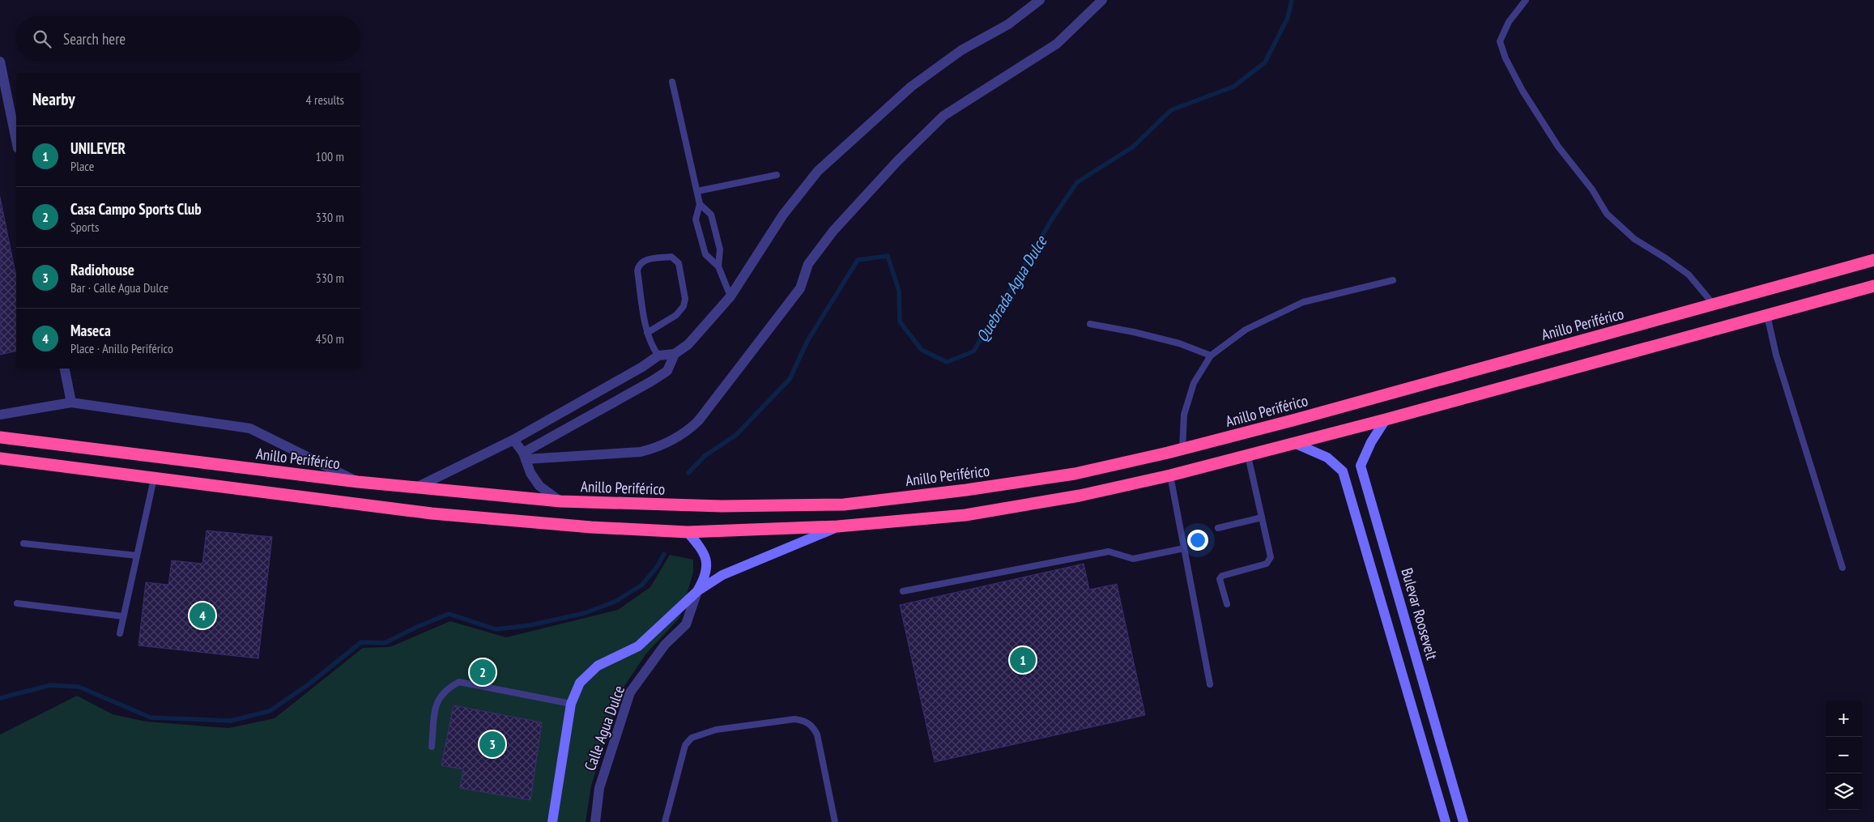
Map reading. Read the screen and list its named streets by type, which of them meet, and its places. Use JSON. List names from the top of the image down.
{
  "streets": {
    "highway": ["Anillo Periférico"],
    "main road": ["Bulevar Roosevelt", "Calle Agua Dulce"]
  },
  "water": ["Quebrada Agua Dulce"],
  "page": {
    "search": "Search here",
    "heading": ["Nearby", "4 results"],
    "list": [
      {
        "mark": "1",
        "name": "UNILEVER",
        "note": "Place",
        "value": "100 m"
      },
      {
        "mark": "2",
        "name": "Casa Campo Sports Club",
        "note": "Sports",
        "value": "330 m"
      },
      {
        "mark": "3",
        "name": "Radiohouse",
        "note": "Bar · Calle Agua Dulce",
        "value": "330 m"
      },
      {
        "mark": "4",
        "name": "Maseca",
        "note": "Place · Anillo Periférico",
        "value": "450 m"
      }
    ],
    "pins": [
      "4",
      "1",
      "2",
      "3"
    ],
    "map_buttons": ["+", "−"]
  }
}
